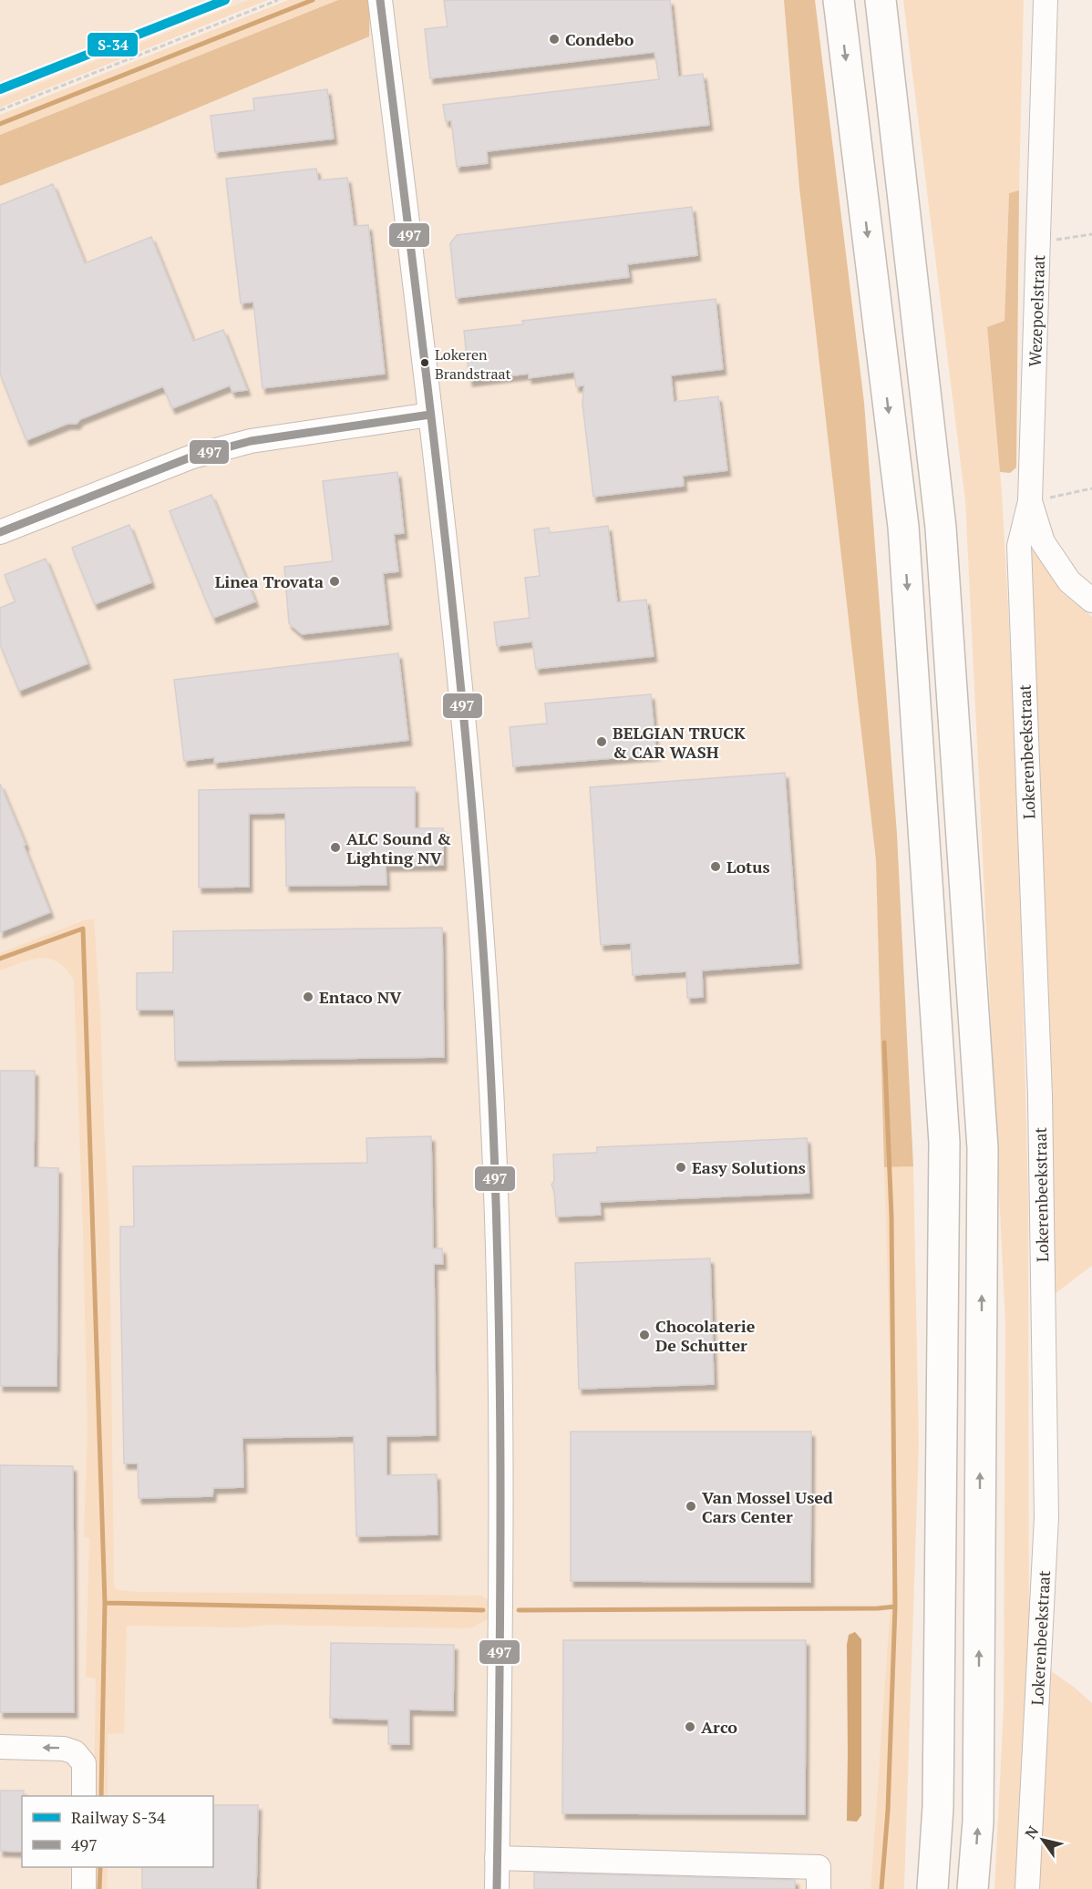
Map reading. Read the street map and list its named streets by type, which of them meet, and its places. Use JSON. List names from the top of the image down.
{
  "streets": {
    "street": ["Wezepoelstraat", "Lokerenbeekstraat"]
  },
  "crossings": [
    ["Wezepoelstraat", "Lokerenbeekstraat"]
  ],
  "places": [
    "Condebo",
    "Lokeren Brandstraat",
    "Linea Trovata",
    "BELGIAN TRUCK & CAR WASH",
    "ALC Sound & Lighting NV",
    "Lotus",
    "Entaco NV",
    "Easy Solutions",
    "Chocolaterie De Schutter",
    "Van Mossel Used Cars Center",
    "Arco"
  ],
  "lines": ["rail line S-34", "transit line 497"],
  "legend": ["Railway S-34", "497"],
  "north": "top left"
}
